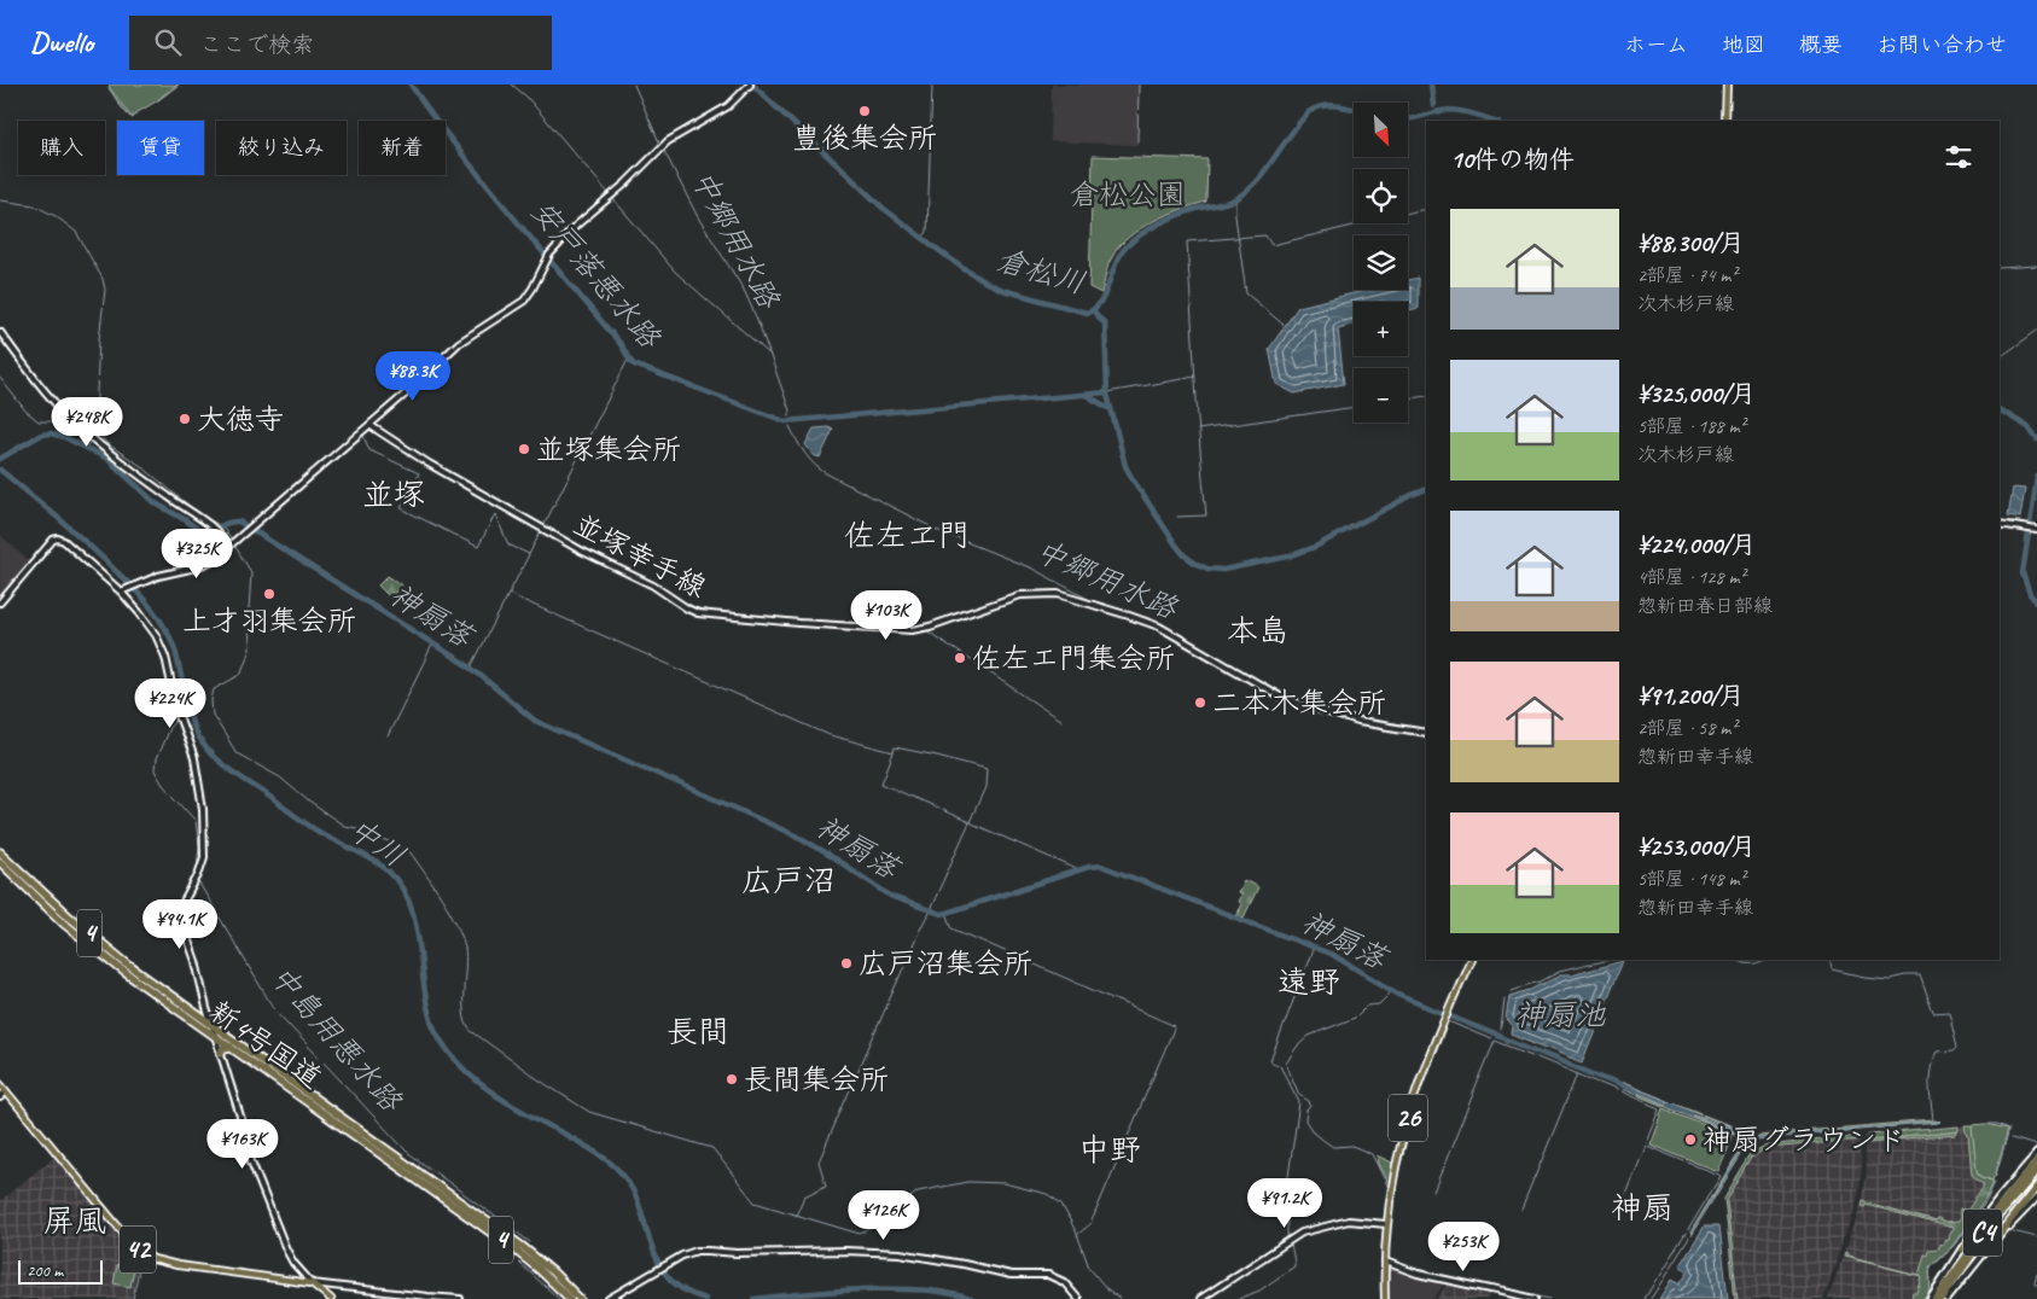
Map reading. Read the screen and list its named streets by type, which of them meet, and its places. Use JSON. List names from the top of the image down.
{
  "streets": {
    "highway": ["4", "新4号国道", "C4"],
    "main road": ["並塚幸手線", "26", "42"]
  },
  "districts": [
    "並塚",
    "佐左ヱ門",
    "本島",
    "広戸沼",
    "遠野",
    "長間",
    "中野",
    "神扇",
    "屏風"
  ],
  "water": [
    "中郷用水路",
    "倉松川",
    "安戸落悪水路",
    "神扇落",
    "中川",
    "神扇池",
    "中島用悪水路"
  ],
  "parks": ["倉松公園"],
  "places": [
    "豊後集会所",
    "大徳寺",
    "並塚集会所",
    "上才羽集会所",
    "佐左エ門集会所",
    "二本木集会所",
    "広戸沼集会所",
    "長間集会所",
    "神扇グラウンド"
  ],
  "scale_bar": "200 m",
  "north": "bottom right",
  "page": {
    "header": "Dwello",
    "search": "ここで検索",
    "nav": [
      "ホーム",
      "地図",
      "概要",
      "お問い合わせ"
    ],
    "map_buttons": ["+", "−"],
    "chip": [
      "購入",
      "賃貸",
      "絞り込み",
      "新着"
    ],
    "heading": "10件の物件",
    "list": [
      {
        "name": "¥88,300/月",
        "note": "2部屋 · 74 m² · 次木杉戸線"
      },
      {
        "name": "¥325,000/月",
        "note": "5部屋 · 188 m² · 次木杉戸線"
      },
      {
        "name": "¥224,000/月",
        "note": "4部屋 · 128 m² · 惣新田春日部線"
      },
      {
        "name": "¥91,200/月",
        "note": "2部屋 · 58 m² · 惣新田幸手線"
      },
      {
        "name": "¥253,000/月",
        "note": "5部屋 · 148 m² · 惣新田幸手線"
      }
    ],
    "price": [
      "¥88.3K",
      "¥248K",
      "¥325K",
      "¥103K",
      "¥224K",
      "¥94.1K",
      "¥163K",
      "¥91.2K",
      "¥126K",
      "¥253K"
    ],
    "scale": "200 m"
  }
}
